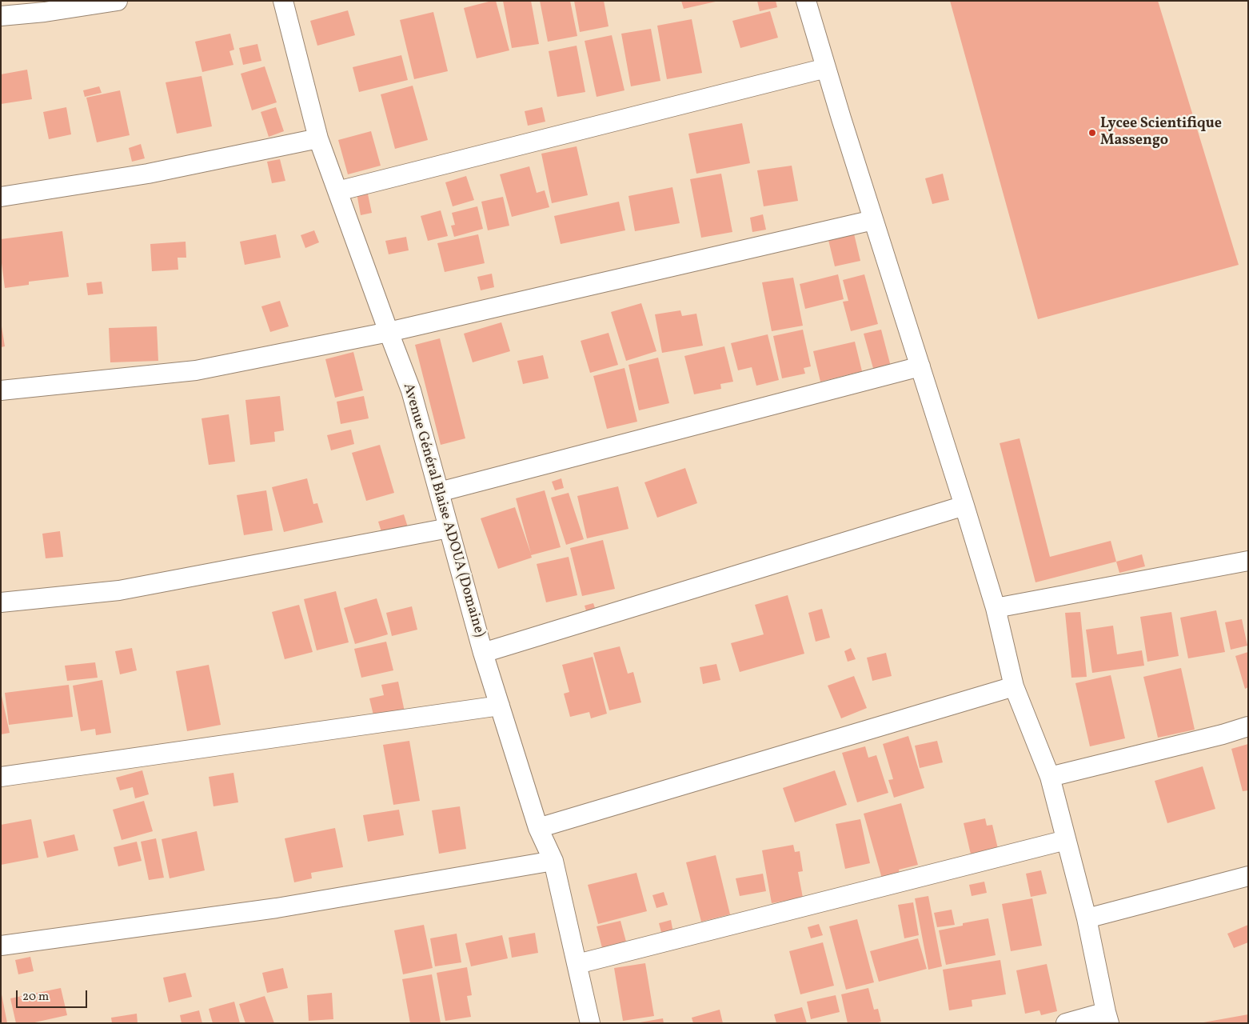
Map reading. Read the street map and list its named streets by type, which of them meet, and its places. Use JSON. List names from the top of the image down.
{
  "streets": {
    "street": ["Avenue Général Blaise ADOUA (Domaine)"]
  },
  "places": ["Lycee Scientifique Massengo"],
  "scale_bar": "20 m"
}
